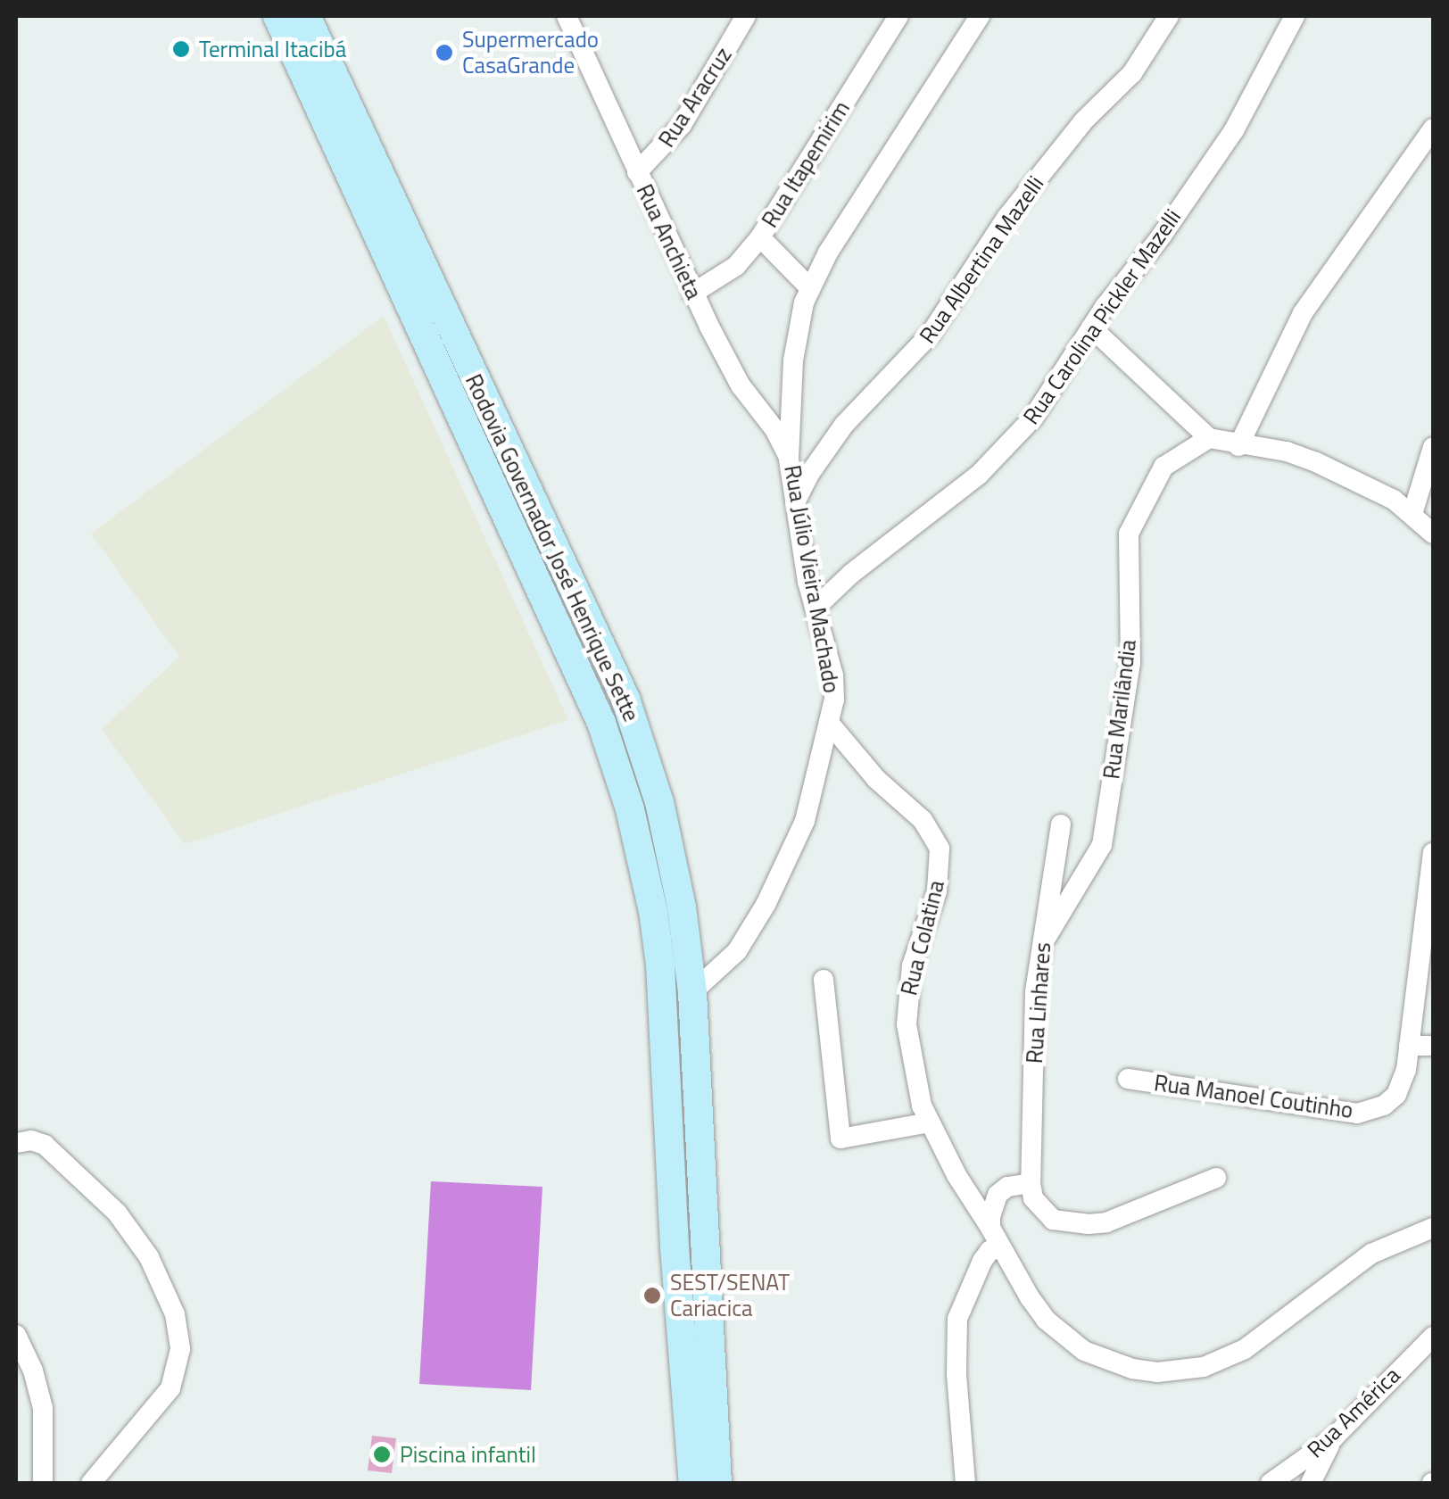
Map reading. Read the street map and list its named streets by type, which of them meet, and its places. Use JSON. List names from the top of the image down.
{
  "streets": {
    "main road": ["Rodovia Governador José Henrique Sette"],
    "street": [
      "Rua Aracruz",
      "Rua Itapemirim",
      "Rua Anchieta",
      "Rua Albertina Mazelli",
      "Rua Carolina Pickler Mazelli",
      "Rua Júlio Vieira Machado",
      "Rua Marilândia",
      "Rua Colatina",
      "Rua Linhares",
      "Rua Manoel Coutinho",
      "Rua América"
    ]
  },
  "crossings": [
    ["Rua Aracruz", "Rua Anchieta"],
    ["Rua Itapemirim", "Rua Anchieta"],
    ["Rua Anchieta", "Rua Júlio Vieira Machado"],
    ["Rua Albertina Mazelli", "Rua Júlio Vieira Machado"],
    ["Rua Carolina Pickler Mazelli", "Rua Júlio Vieira Machado"],
    ["Rodovia Governador José Henrique Sette", "Rua Júlio Vieira Machado"],
    ["Rua Júlio Vieira Machado", "Rua Colatina"],
    ["Rua Marilândia", "Rua Linhares"]
  ],
  "places": [
    "Terminal Itacibá",
    "Supermercado CasaGrande",
    "SEST/SENAT Cariacica",
    "Piscina infantil"
  ]
}
